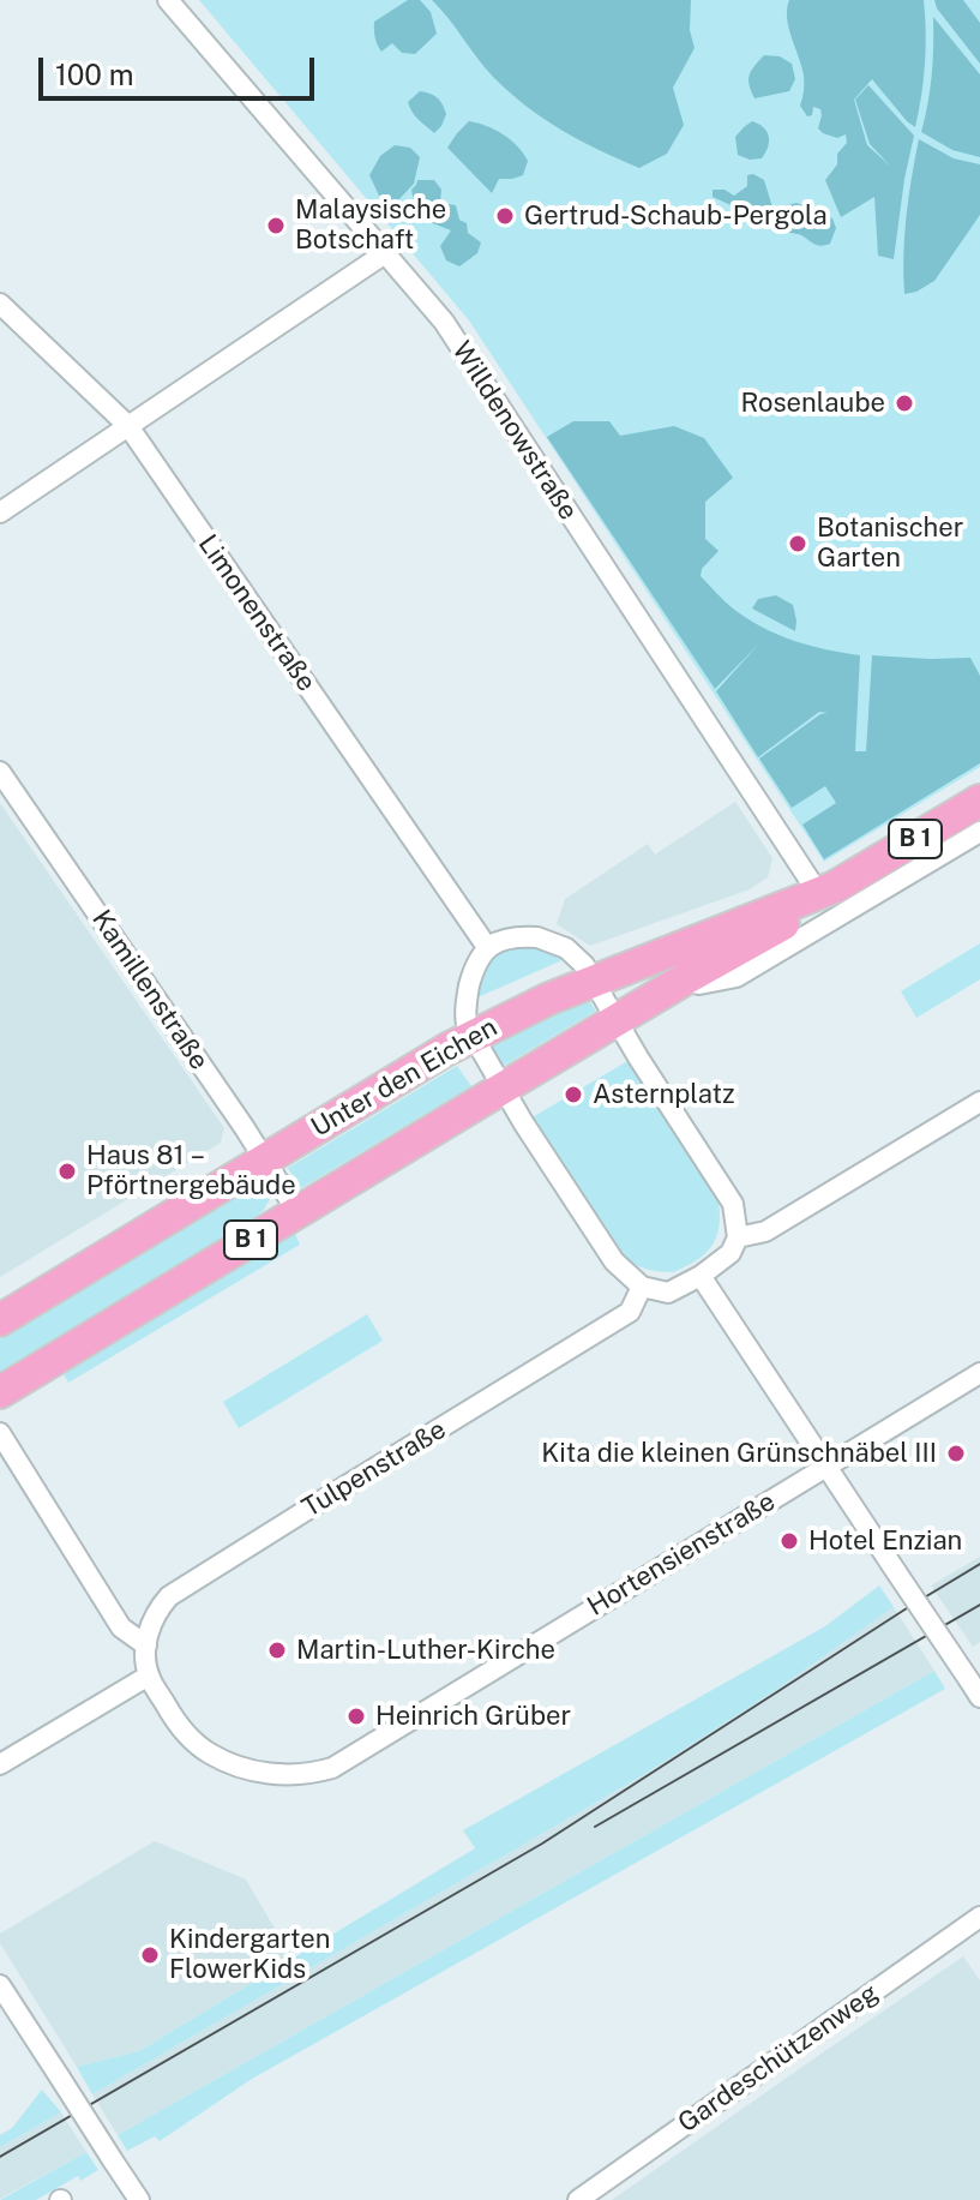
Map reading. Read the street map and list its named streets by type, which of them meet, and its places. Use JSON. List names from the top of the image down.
{
  "streets": {
    "main road": ["B 1", "Unter den Eichen"],
    "street": [
      "Willdenowstraße",
      "Limonenstraße",
      "Kamillenstraße",
      "Tulpenstraße",
      "Hortensienstraße",
      "Gardeschützenweg"
    ]
  },
  "crossings": [
    ["Willdenowstraße", "Unter den Eichen"],
    ["Kamillenstraße", "Unter den Eichen"],
    ["Tulpenstraße", "Hortensienstraße"]
  ],
  "places": [
    "Gertrud-Schaub-Pergola",
    "Malaysische Botschaft",
    "Rosenlaube",
    "Botanischer Garten",
    "Asternplatz",
    "Haus 81 – Pförtnergebäude",
    "Kita die kleinen Grünschnäbel III",
    "Hotel Enzian",
    "Martin-Luther-Kirche",
    "Heinrich Grüber",
    "Kindergarten FlowerKids"
  ],
  "scale_bar": "100 m"
}
